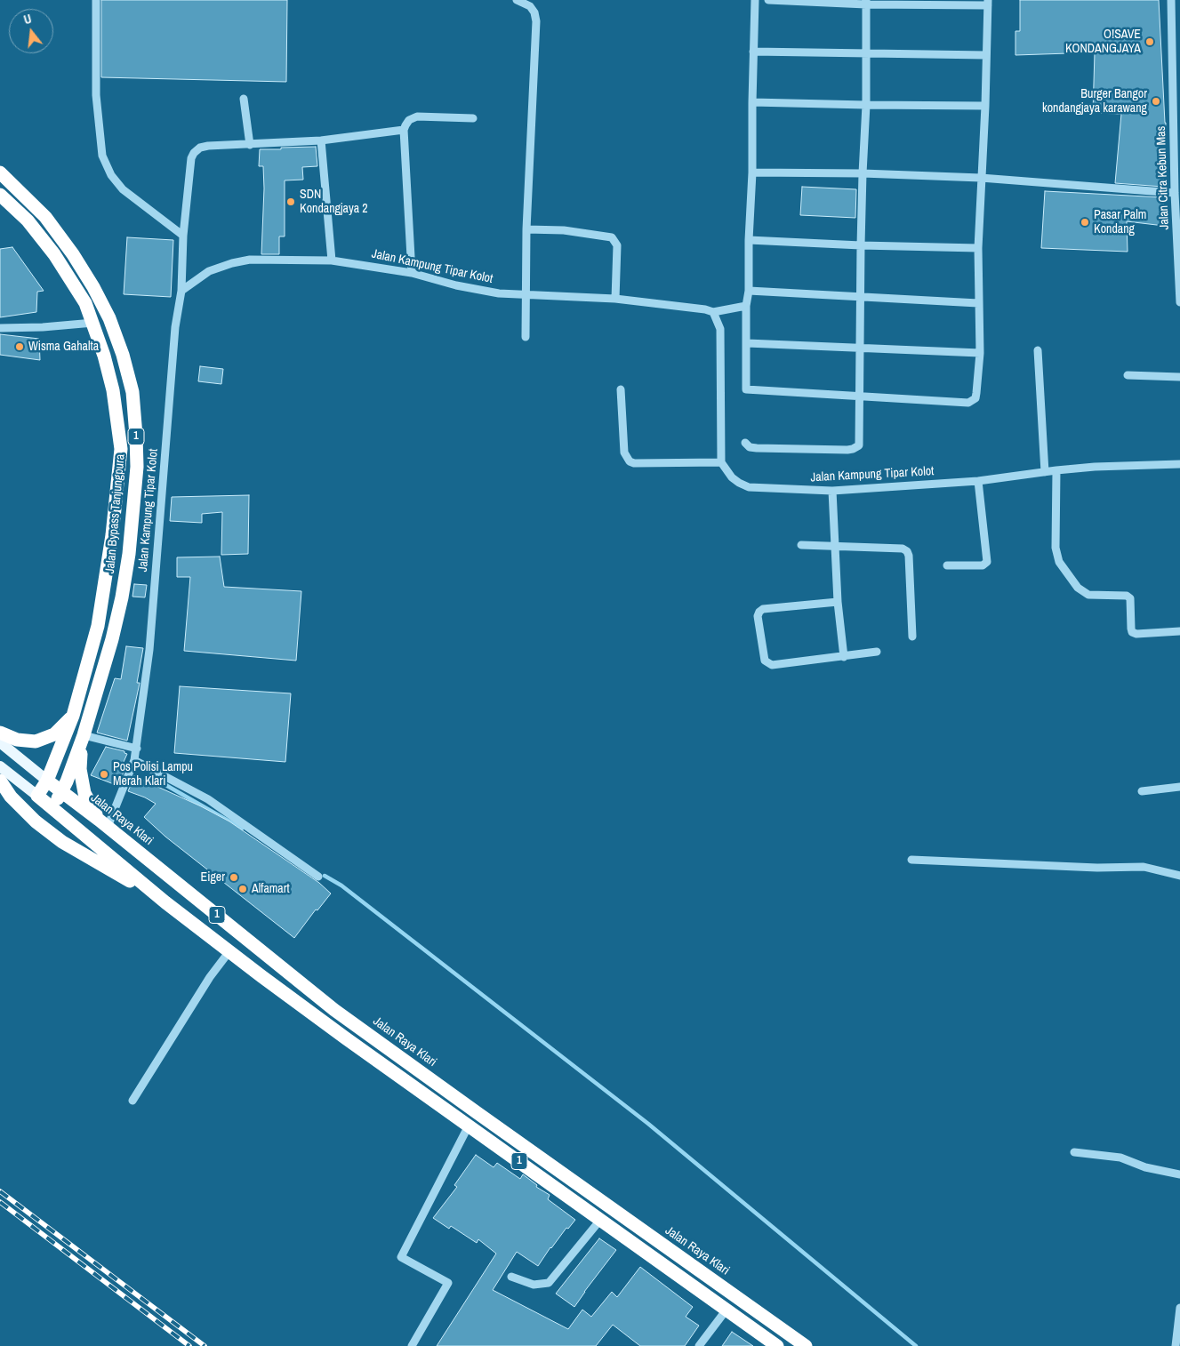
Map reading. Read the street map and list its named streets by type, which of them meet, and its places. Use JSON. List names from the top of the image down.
{
  "streets": {
    "highway": ["1", "Jalan Bypass Tanjungpura", "Jalan Raya Klari"],
    "street": ["Jalan Citra Kebun Mas", "Jalan Kampung Tipar Kolot"]
  },
  "crossings": [
    ["Jalan Kampung Tipar Kolot", "Jalan Raya Klari"],
    ["1", "Jalan Bypass Tanjungpura"],
    ["Jalan Bypass Tanjungpura", "Jalan Raya Klari"]
  ],
  "places": [
    "O!SAVE KONDANGJAYA",
    "Burger Bangor kondangjaya karawang",
    "SDN Kondangjaya 2",
    "Pasar Palm Kondang",
    "Wisma Gahalta",
    "Pos Polisi Lampu Merah Klari",
    "Eiger",
    "Alfamart"
  ],
  "north": "top"
}
